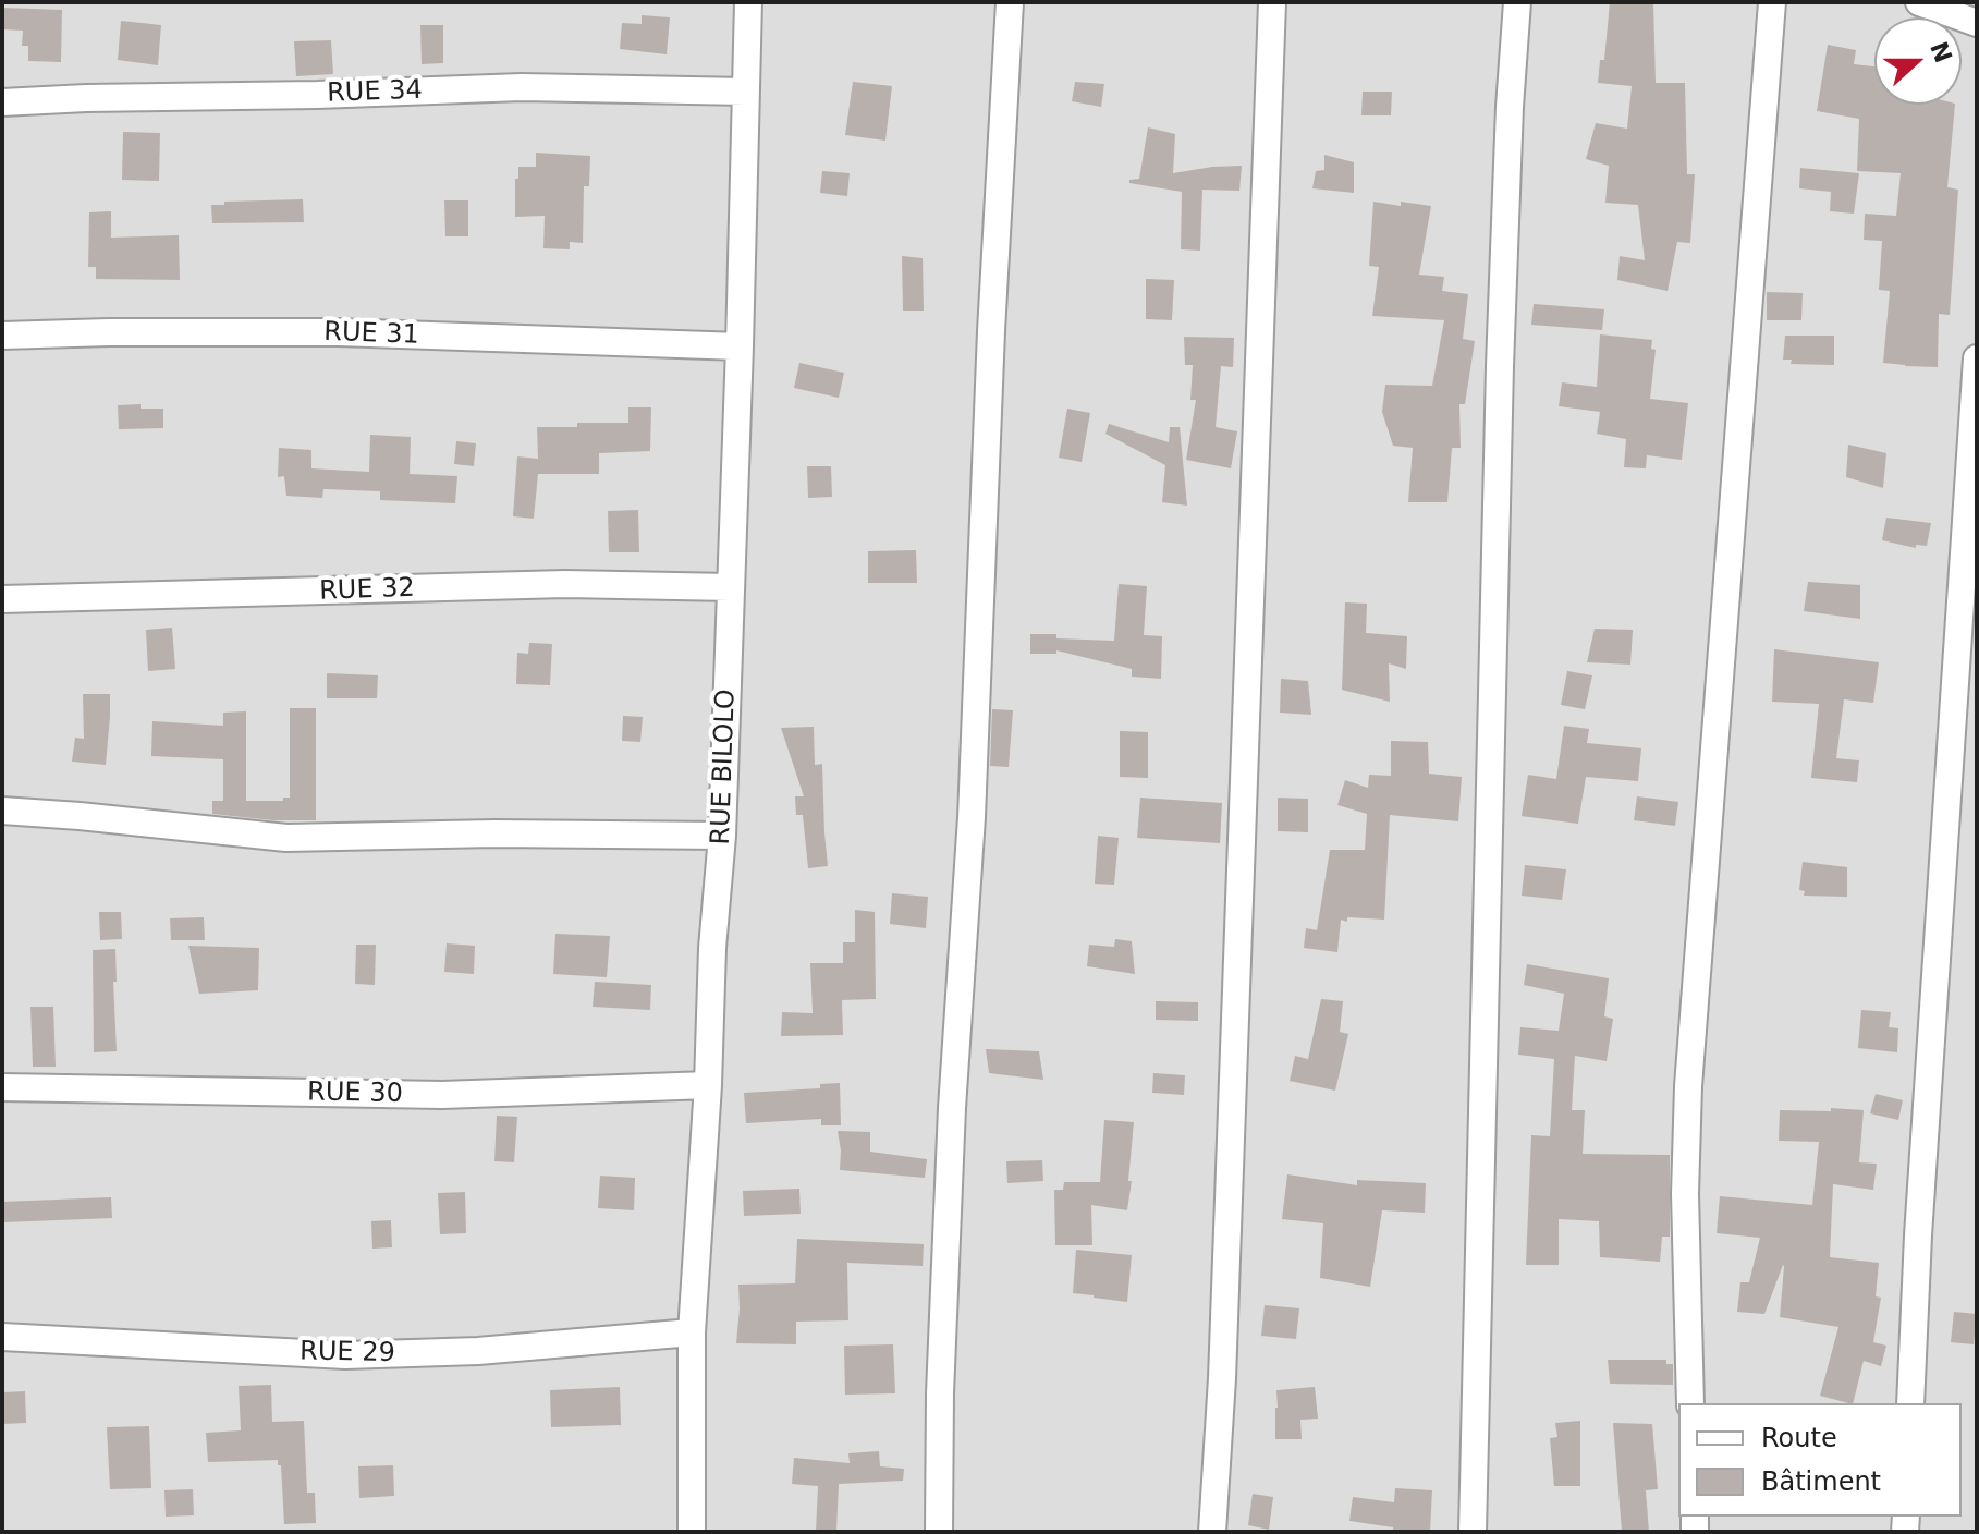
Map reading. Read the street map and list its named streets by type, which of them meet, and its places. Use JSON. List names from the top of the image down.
{
  "streets": {
    "street": [
      "RUE 34",
      "RUE 31",
      "RUE 32",
      "RUE BILOLO",
      "RUE 30",
      "RUE 29"
    ]
  },
  "crossings": [
    ["RUE 34", "RUE BILOLO"],
    ["RUE 31", "RUE BILOLO"],
    ["RUE 32", "RUE BILOLO"],
    ["RUE BILOLO", "RUE 30"],
    ["RUE BILOLO", "RUE 29"]
  ],
  "legend": ["Route", "Bâtiment"],
  "north": "right"
}
